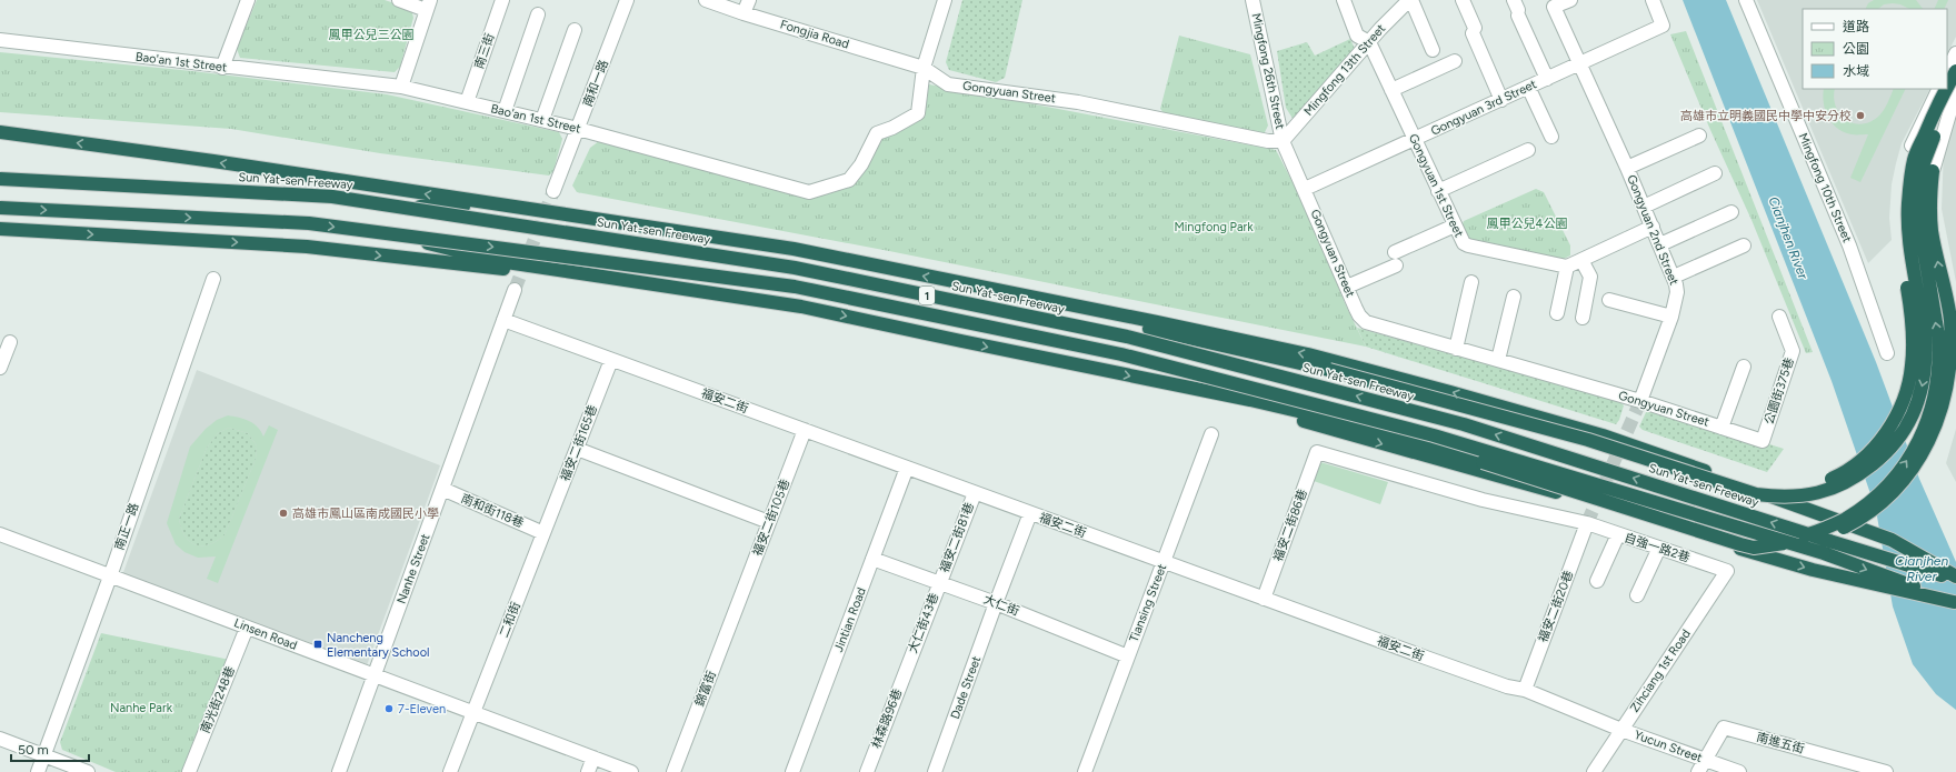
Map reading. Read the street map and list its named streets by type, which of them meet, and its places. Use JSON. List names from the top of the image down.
{
  "streets": {
    "highway": ["Sun Yat-sen Freeway", "1"],
    "street": [
      "Fongjia Road",
      "南三街",
      "Bao'an 1st Street",
      "Mingfong 13th Street",
      "Mingfong 26th Street",
      "南和一路",
      "Gongyuan Street",
      "Gongyuan 3rd Street",
      "Gongyuan 1st Street",
      "Mingfong 10th Street",
      "Gongyuan 2nd Street",
      "公園街375巷",
      "福安二街",
      "福安二街165巷",
      "南和街118巷",
      "福安二街105巷",
      "福安二街86巷",
      "南正一路",
      "福安二街81巷",
      "自強一路2巷",
      "Nanhe Street",
      "Tiansing Street",
      "大仁街",
      "福安二街20巷",
      "二和街",
      "Jintian Road",
      "大仁街43巷",
      "Linsen Road",
      "Zihciang 1st Road",
      "Dade Street",
      "錦富街",
      "南光街248巷",
      "林森路96巷",
      "南進五街",
      "Yucun Street"
    ]
  },
  "crossings": [
    ["Fongjia Road", "Bao'an 1st Street"],
    ["Fongjia Road", "Gongyuan Street"],
    ["南三街", "Bao'an 1st Street"],
    ["Bao'an 1st Street", "南和一路"],
    ["Bao'an 1st Street", "Gongyuan Street"],
    ["Mingfong 13th Street", "Mingfong 26th Street"],
    ["Mingfong 13th Street", "Gongyuan Street"],
    ["Mingfong 13th Street", "Gongyuan 1st Street"],
    ["Mingfong 26th Street", "Gongyuan Street"],
    ["Gongyuan Street", "Gongyuan 3rd Street"],
    ["Gongyuan Street", "Gongyuan 2nd Street"],
    ["Gongyuan Street", "公園街375巷"],
    ["Gongyuan 3rd Street", "Gongyuan 1st Street"],
    ["Gongyuan 3rd Street", "Gongyuan 2nd Street"],
    ["福安二街", "福安二街165巷"],
    ["福安二街", "福安二街105巷"],
    ["福安二街", "福安二街86巷"],
    ["福安二街", "福安二街81巷"],
    ["福安二街", "Nanhe Street"],
    ["福安二街", "Tiansing Street"],
    ["福安二街", "福安二街20巷"],
    ["福安二街", "Jintian Road"],
    ["福安二街", "Zihciang 1st Road"],
    ["福安二街", "Dade Street"],
    ["福安二街", "Yucun Street"],
    ["福安二街165巷", "南和街118巷"],
    ["福安二街165巷", "二和街"],
    ["南和街118巷", "Nanhe Street"],
    ["南和街118巷", "二和街"],
    ["福安二街105巷", "錦富街"],
    ["福安二街86巷", "自強一路2巷"],
    ["南正一路", "Linsen Road"],
    ["福安二街81巷", "大仁街"],
    ["福安二街81巷", "大仁街43巷"],
    ["自強一路2巷", "福安二街20巷"],
    ["自強一路2巷", "Zihciang 1st Road"],
    ["Nanhe Street", "Linsen Road"],
    ["Tiansing Street", "大仁街"],
    ["大仁街", "Jintian Road"],
    ["大仁街", "大仁街43巷"],
    ["大仁街", "Dade Street"],
    ["二和街", "Linsen Road"],
    ["大仁街43巷", "林森路96巷"],
    ["Linsen Road", "南光街248巷"],
    ["Zihciang 1st Road", "Yucun Street"],
    ["南進五街", "Yucun Street"]
  ],
  "water": ["Cianjhen River"],
  "parks": [
    "鳳甲公兒三公園",
    "鳳甲公兒4公園",
    "Mingfong Park",
    "Nanhe Park"
  ],
  "places": {
    "other": ["高雄市立明義國民中學中安分校", "高雄市鳳山區南成國民小學", "7-Eleven"],
    "transit": ["Nancheng Elementary School"]
  },
  "legend": ["道路", "公園", "水域"],
  "scale_bar": "50 m"
}
